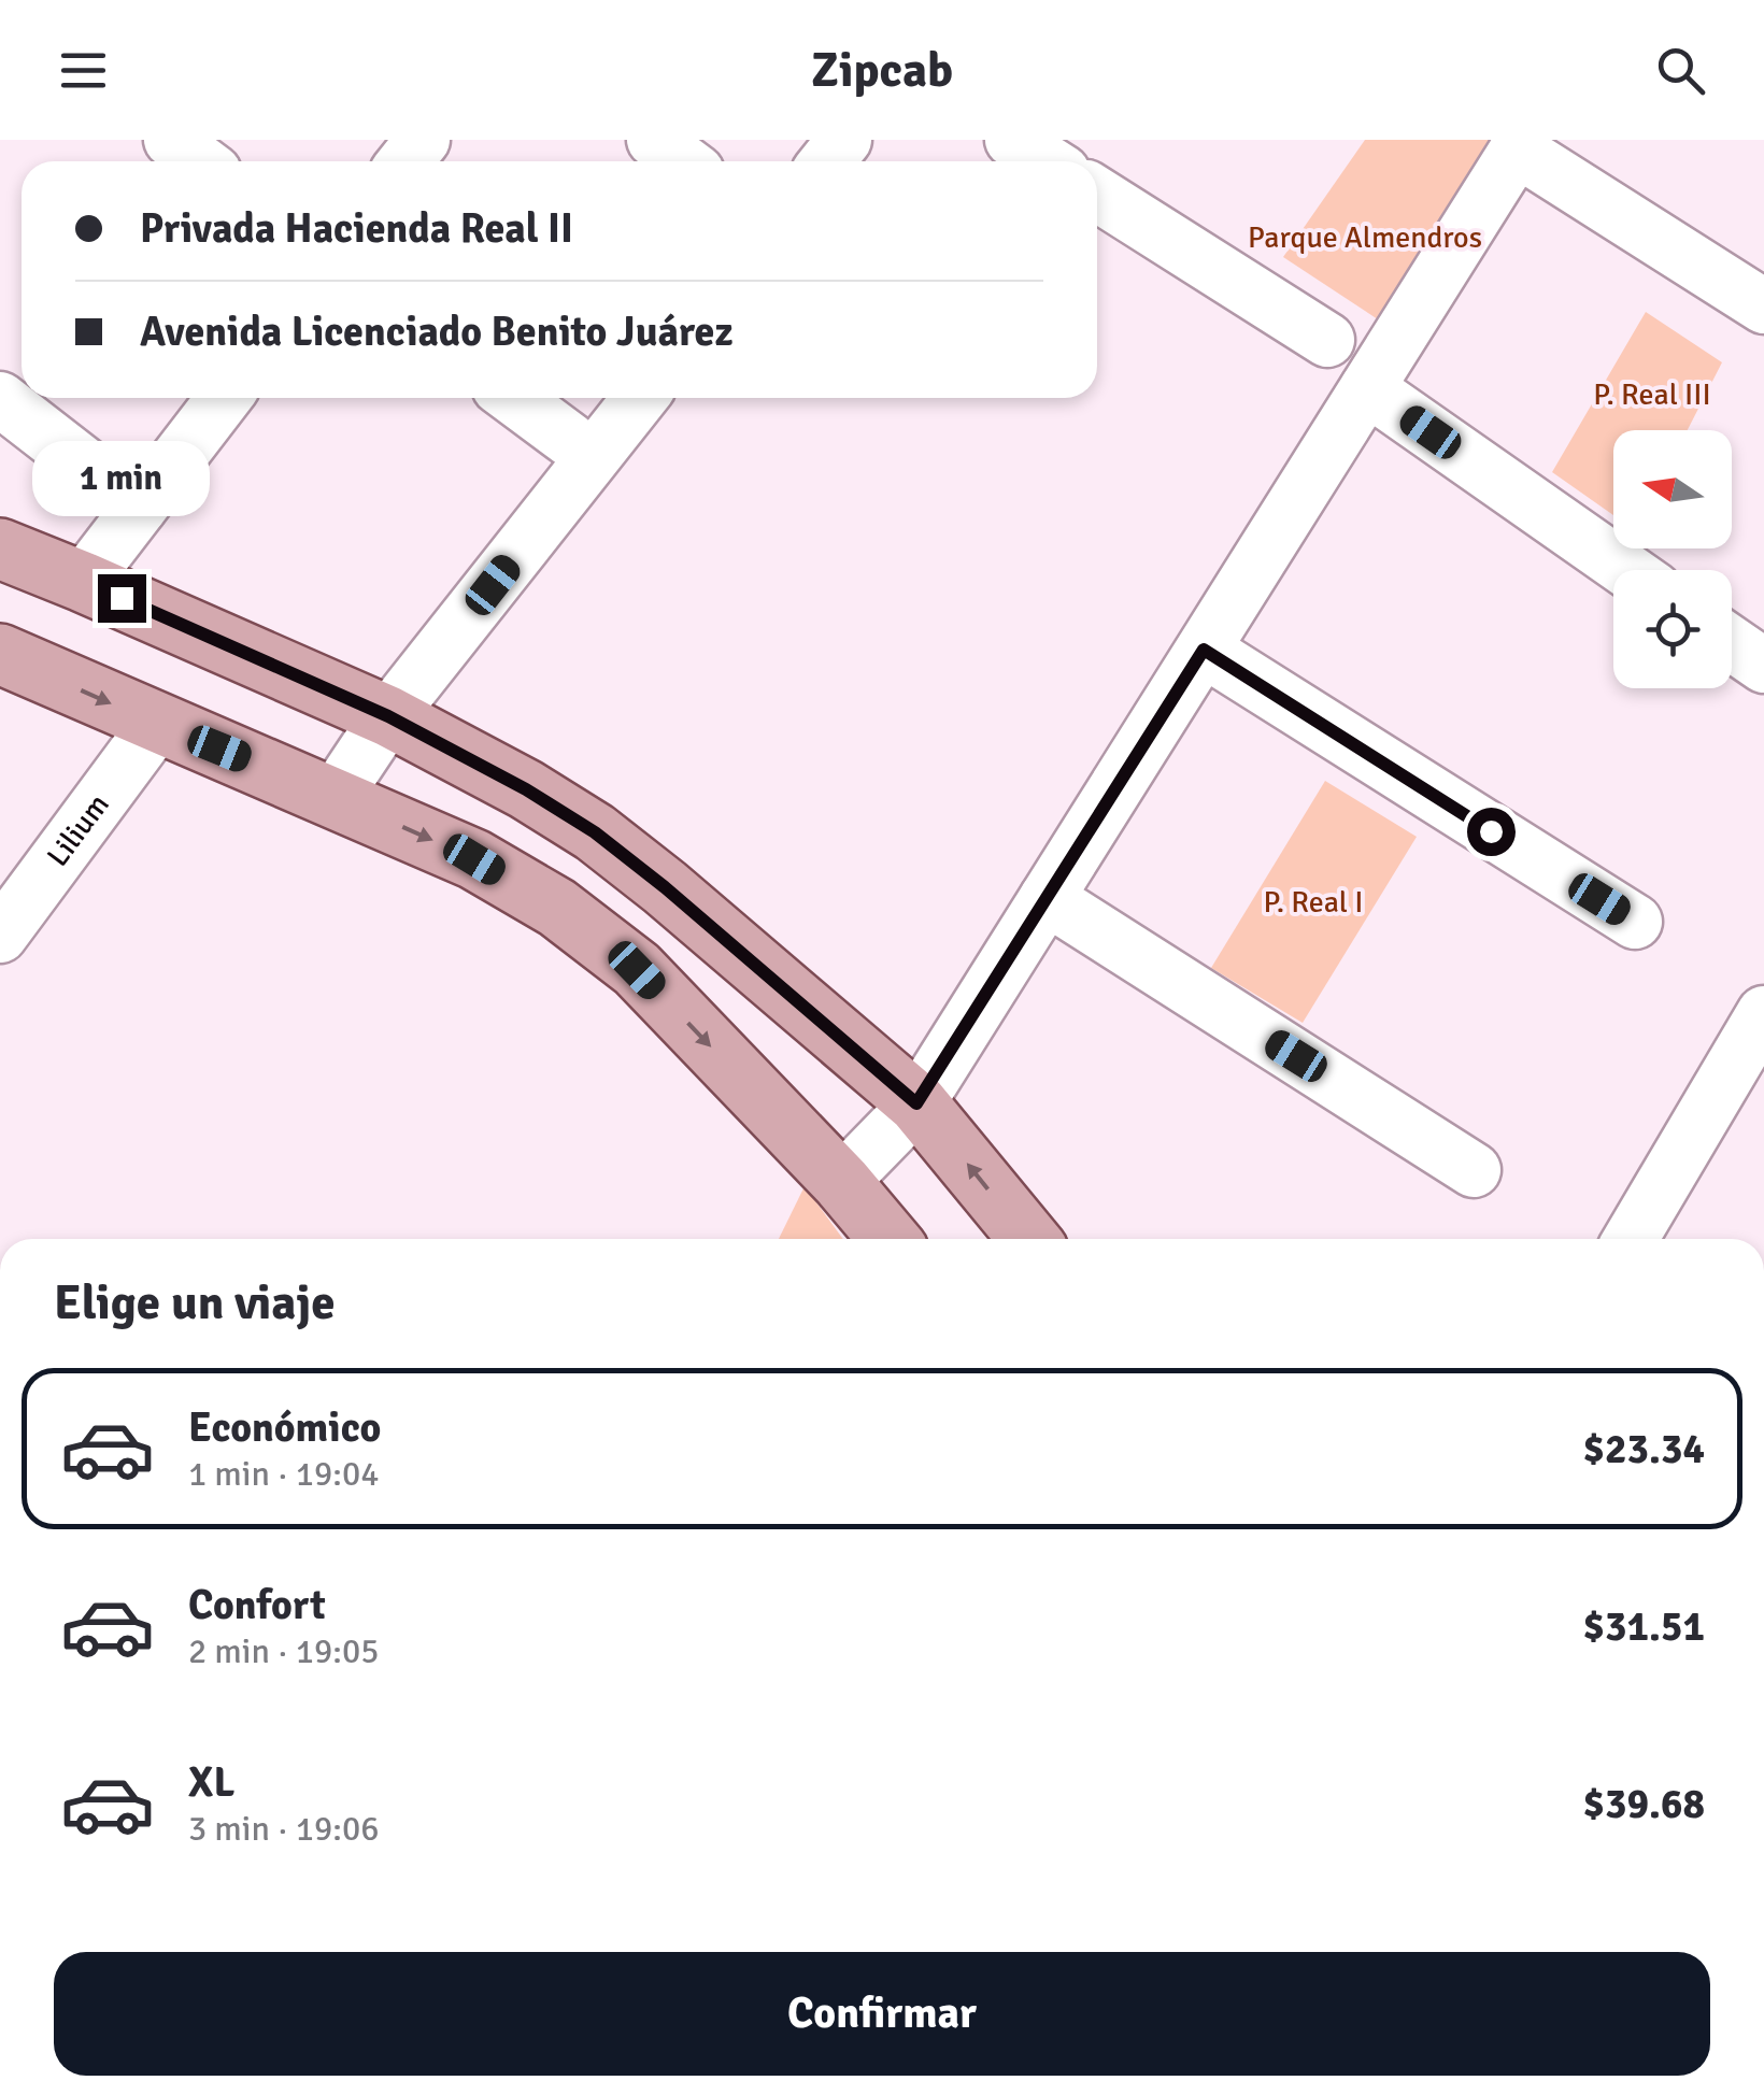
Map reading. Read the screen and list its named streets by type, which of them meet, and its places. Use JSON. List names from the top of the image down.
{
  "streets": {
    "street": ["Lilium"]
  },
  "parks": ["Parque Almendros", "P. Real III", "P. Real I"],
  "north": "left",
  "page": {
    "header": "Zipcab",
    "banner": ["Privada Hacienda Real II", "Avenida Licenciado Benito Juárez"],
    "bubble": "1 min",
    "heading": "Elige un viaje",
    "list": [
      {
        "name": "Económico",
        "note": "1 min · 19:04",
        "value": "$23.34"
      },
      {
        "name": "Confort",
        "note": "2 min · 19:05",
        "value": "$31.51"
      },
      {
        "name": "XL",
        "note": "3 min · 19:06",
        "value": "$39.68"
      }
    ],
    "buttons": "Confirmar"
  }
}
